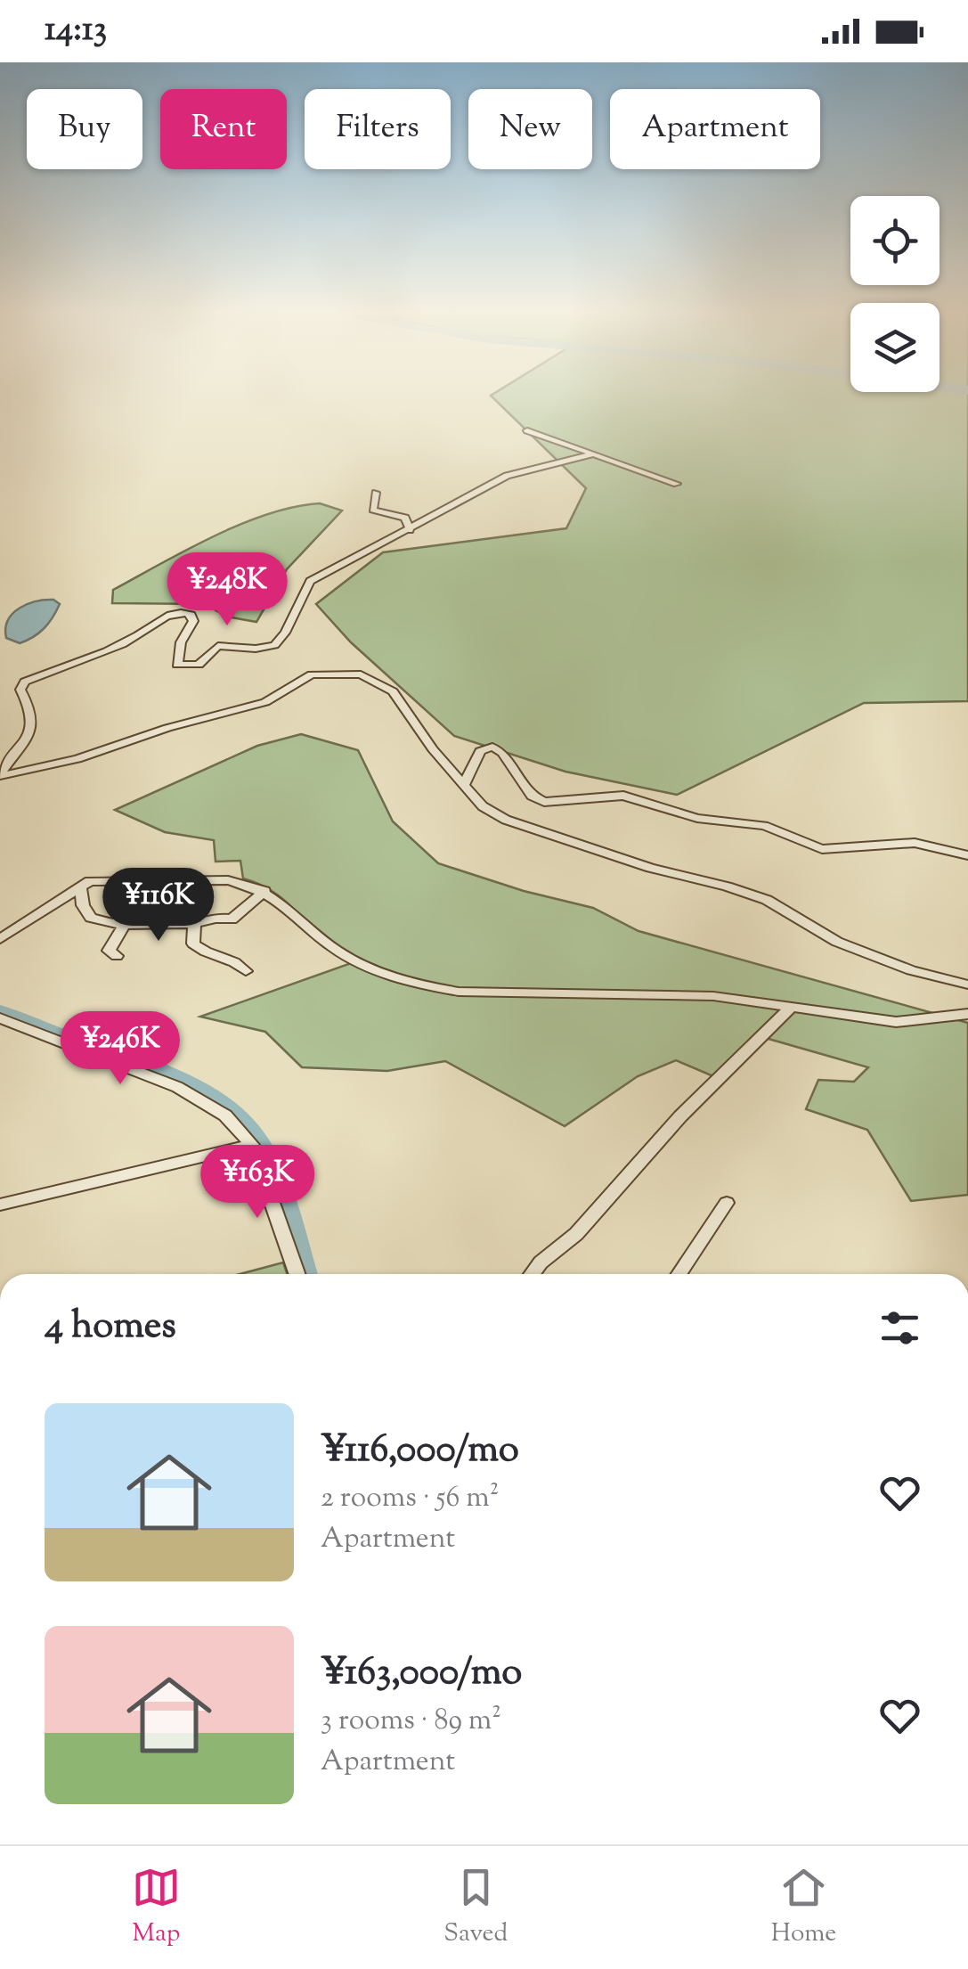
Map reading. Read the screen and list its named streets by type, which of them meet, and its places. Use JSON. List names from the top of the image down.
{
  "page": {
    "status": "14:13",
    "chip": [
      "Buy",
      "Rent",
      "Filters",
      "New",
      "Apartment"
    ],
    "price": [
      "¥248K",
      "¥116K",
      "¥246K",
      "¥163K"
    ],
    "heading": "4 homes",
    "list": [
      {
        "name": "¥116,000/mo",
        "note": "2 rooms · 56 m² · Apartment"
      },
      {
        "name": "¥163,000/mo",
        "note": "3 rooms · 89 m² · Apartment"
      }
    ],
    "tabs": ["Map", "Saved", "Home"]
  }
}
